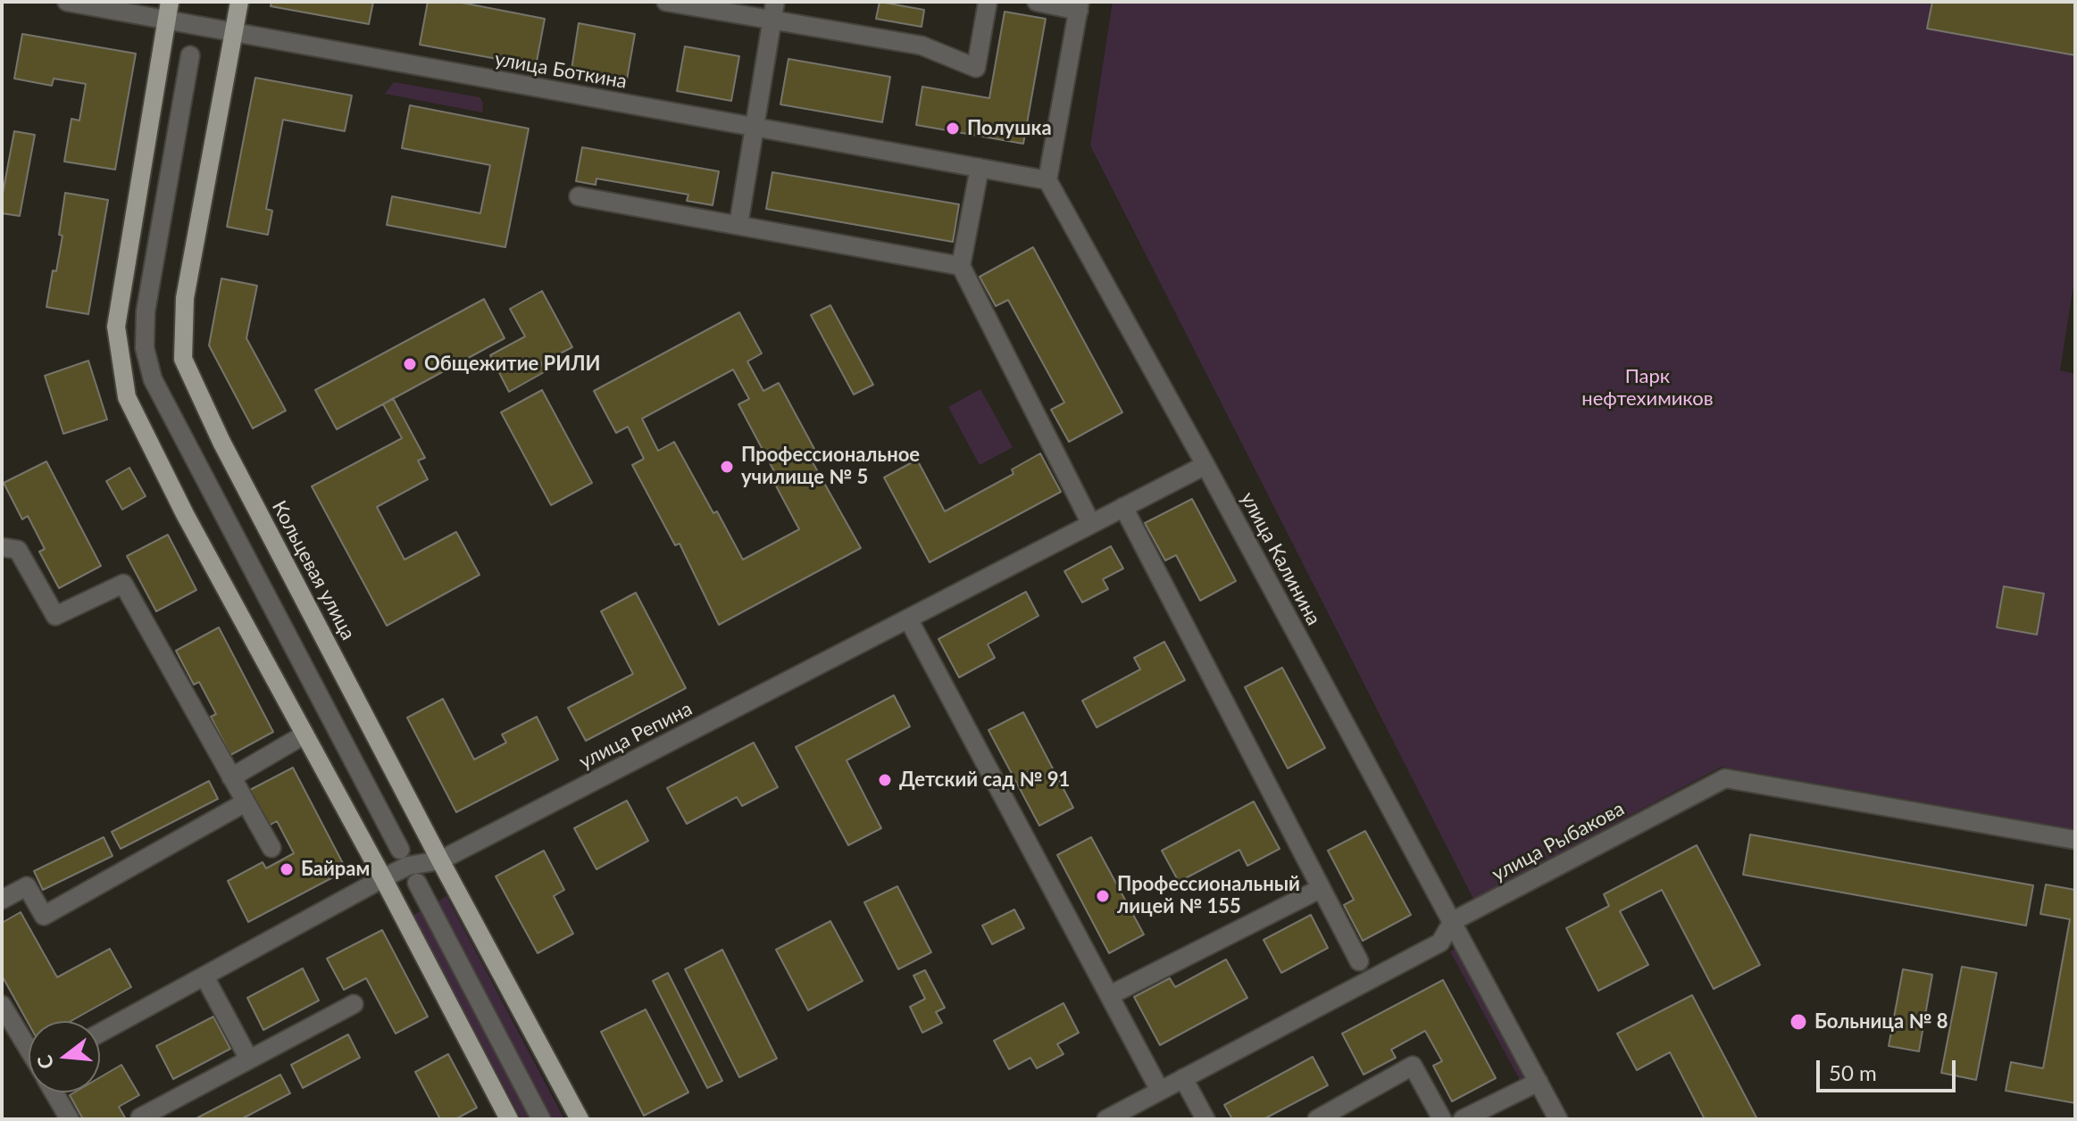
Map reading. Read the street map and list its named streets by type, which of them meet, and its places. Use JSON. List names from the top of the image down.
{
  "streets": {
    "main road": ["Кольцевая улица"],
    "street": [
      "улица Боткина",
      "улица Калинина",
      "улица Репина",
      "улица Рыбакова"
    ]
  },
  "crossings": [
    ["улица Боткина", "улица Калинина"],
    ["улица Боткина", "Кольцевая улица"],
    ["улица Калинина", "улица Репина"],
    ["улица Калинина", "улица Рыбакова"],
    ["Кольцевая улица", "улица Репина"]
  ],
  "parks": ["Парк нефтехимиков"],
  "places": [
    "Полушка",
    "Общежитие РИЛИ",
    "Профессиональное училище № 5",
    "Детский сад № 91",
    "Байрам",
    "Профессиональный лицей № 155",
    "Больница № 8"
  ],
  "scale_bar": "50 m",
  "north": "left"
}
